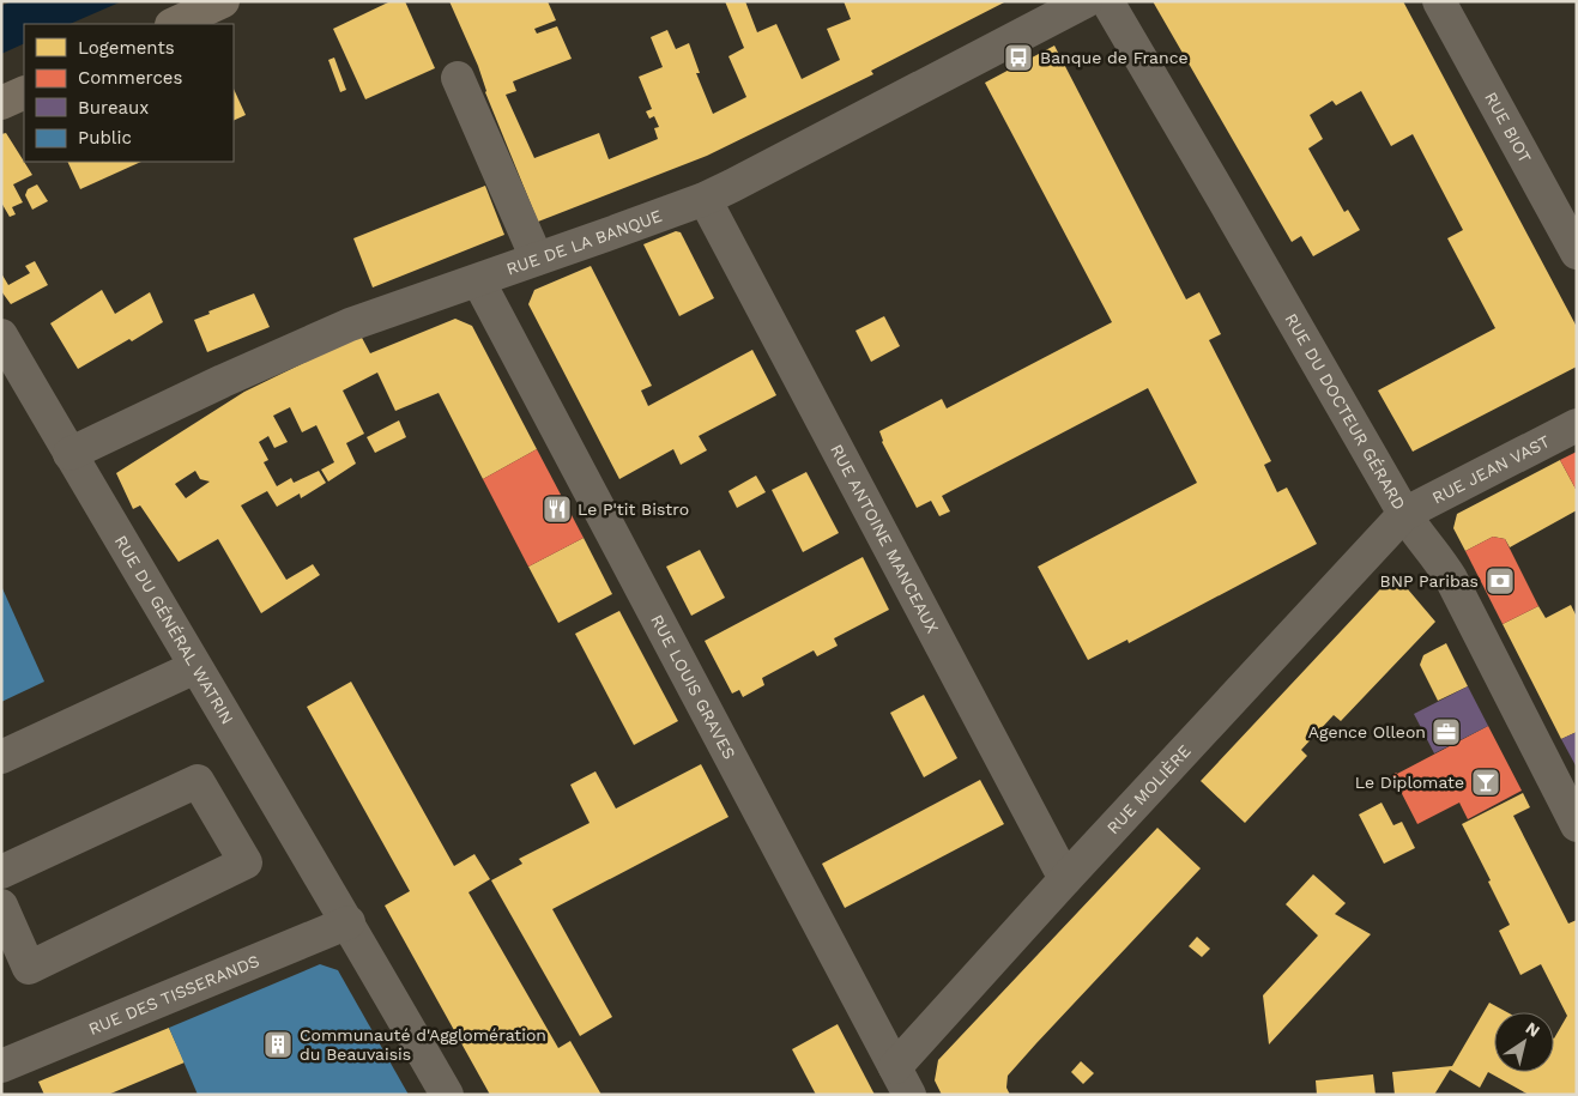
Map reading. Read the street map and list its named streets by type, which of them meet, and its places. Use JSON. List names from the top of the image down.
{
  "streets": {
    "street": [
      "RUE BIOT",
      "RUE DE LA BANQUE",
      "RUE DU DOCTEUR GÉRARD",
      "RUE JEAN VAST",
      "RUE ANTOINE MANCEAUX",
      "RUE DU GÉNÉRAL WATRIN",
      "RUE LOUIS GRAVES",
      "RUE MOLIÈRE",
      "RUE DES TISSERANDS"
    ]
  },
  "crossings": [
    ["RUE DE LA BANQUE", "RUE ANTOINE MANCEAUX"],
    ["RUE DE LA BANQUE", "RUE DU GÉNÉRAL WATRIN"],
    ["RUE DE LA BANQUE", "RUE LOUIS GRAVES"],
    ["RUE DU DOCTEUR GÉRARD", "RUE JEAN VAST"],
    ["RUE DU DOCTEUR GÉRARD", "RUE MOLIÈRE"],
    ["RUE JEAN VAST", "RUE MOLIÈRE"],
    ["RUE ANTOINE MANCEAUX", "RUE MOLIÈRE"],
    ["RUE DU GÉNÉRAL WATRIN", "RUE DES TISSERANDS"],
    ["RUE LOUIS GRAVES", "RUE MOLIÈRE"]
  ],
  "places": {
    "bus stop": ["Banque de France"],
    "restaurant": ["Le P'tit Bistro"],
    "bank": ["BNP Paribas"],
    "office": ["Agence Olleon"],
    "bar": ["Le Diplomate"],
    "building": ["Communauté d'Agglomération du Beauvaisis"]
  },
  "legend": [
    "Logements",
    "Commerces",
    "Bureaux",
    "Public"
  ],
  "north": "top right"
}
